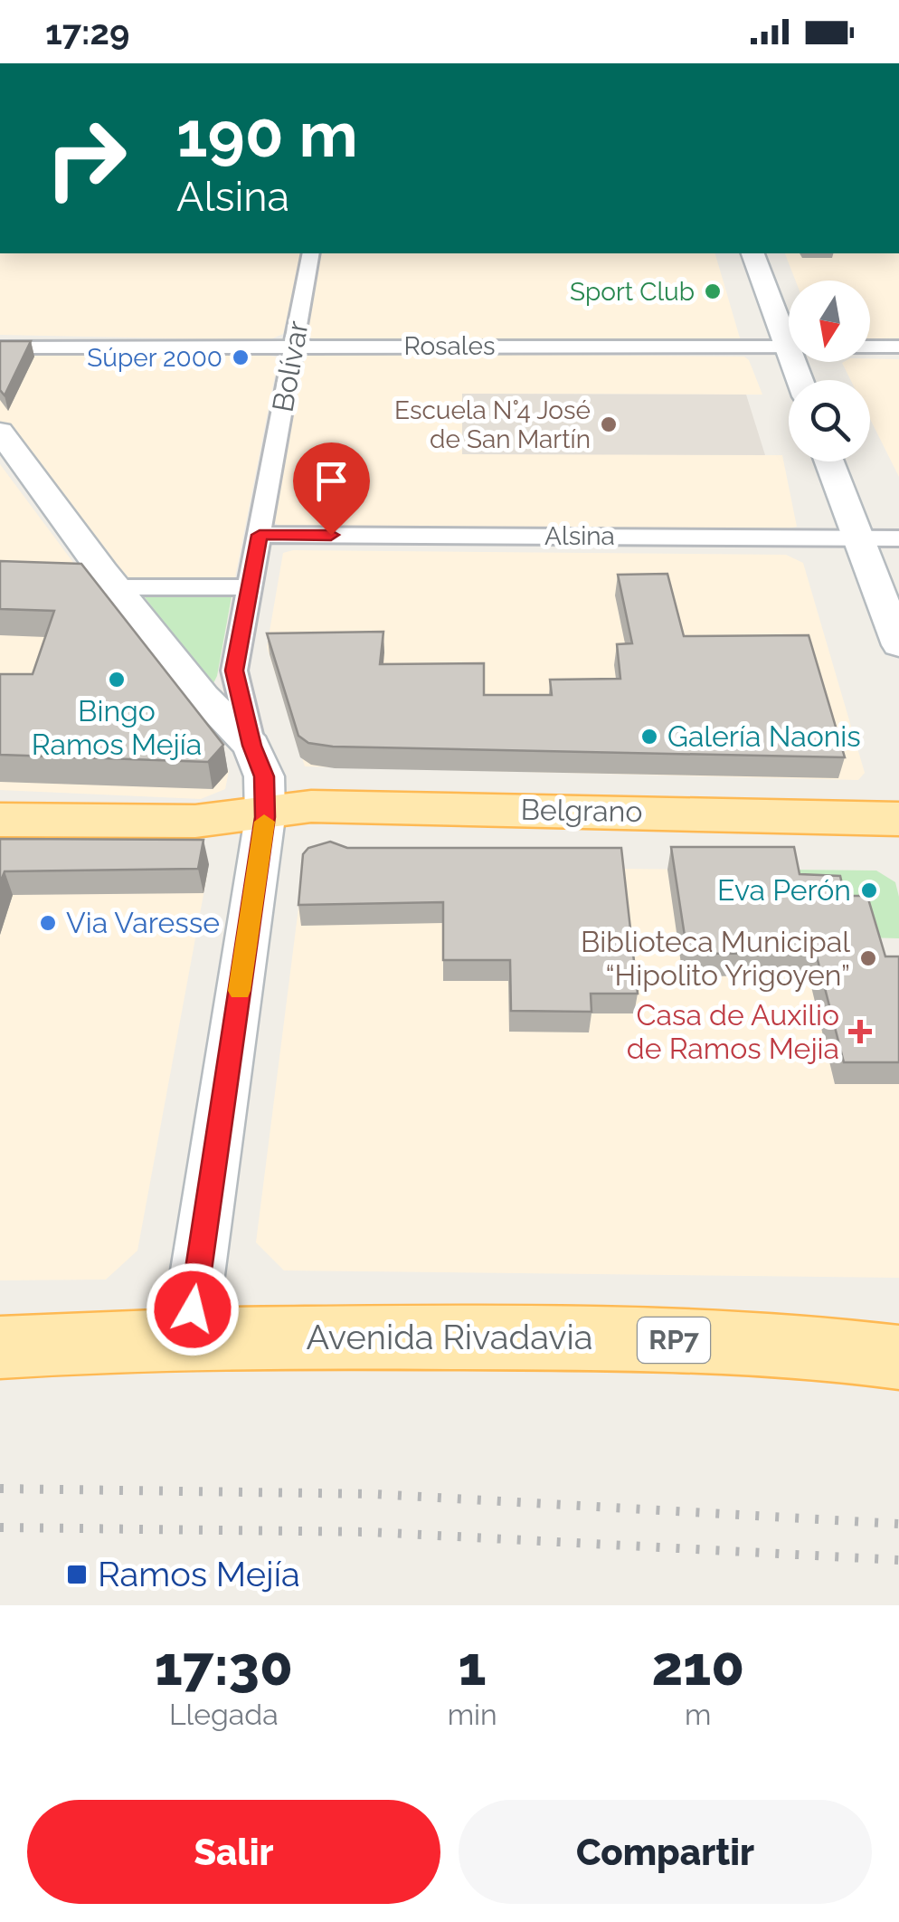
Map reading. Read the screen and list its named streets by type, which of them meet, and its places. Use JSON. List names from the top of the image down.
{
  "streets": {
    "main road": ["Belgrano", "Avenida Rivadavia", "RP7"],
    "street": ["Rosales", "Bolívar", "Alsina"]
  },
  "crossings": [
    ["Rosales", "Bolívar"],
    ["Bolívar", "Alsina"],
    ["Bolívar", "Belgrano"],
    ["Bolívar", "Avenida Rivadavia"]
  ],
  "places": {
    "other": [
      "Sport Club",
      "Súper 2000",
      "Escuela N°4 José de San Martín",
      "Bingo Ramos Mejía",
      "Galería Naonis",
      "Eva Perón",
      "Via Varesse",
      "Biblioteca Municipal “Hipolito Yrigoyen”"
    ],
    "health": ["Casa de Auxilio de Ramos Mejia"],
    "transit": ["Ramos Mejía"]
  },
  "north": "bottom",
  "page": {
    "status": "17:29",
    "turn": ["190 m", "Alsina"],
    "eta": [
      "17:30",
      "Llegada",
      "1",
      "min",
      "210",
      "m"
    ],
    "buttons": ["Salir", "Compartir"]
  }
}
